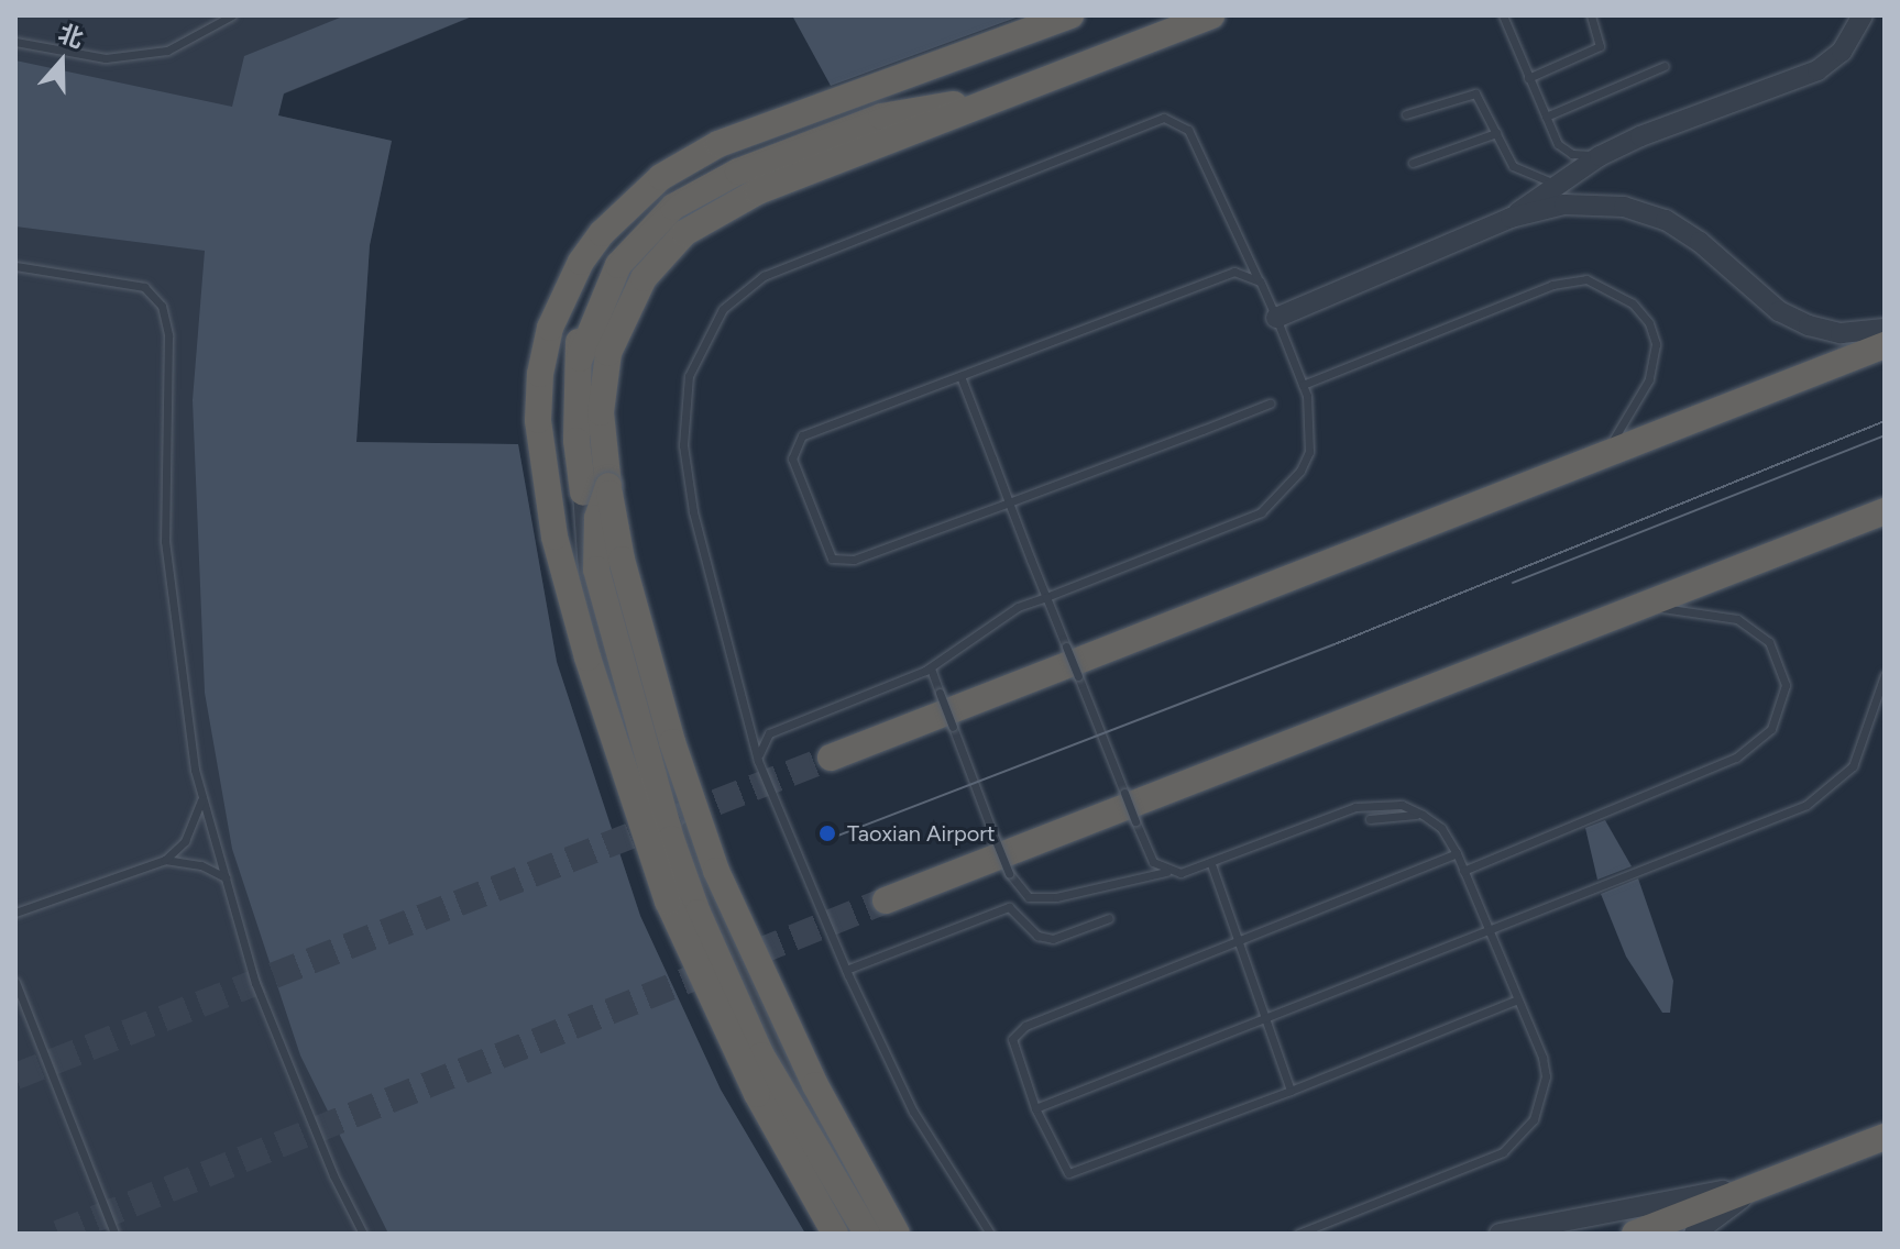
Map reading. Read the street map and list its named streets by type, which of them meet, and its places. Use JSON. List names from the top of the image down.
{
  "places": ["Taoxian Airport"],
  "north": "top"
}
